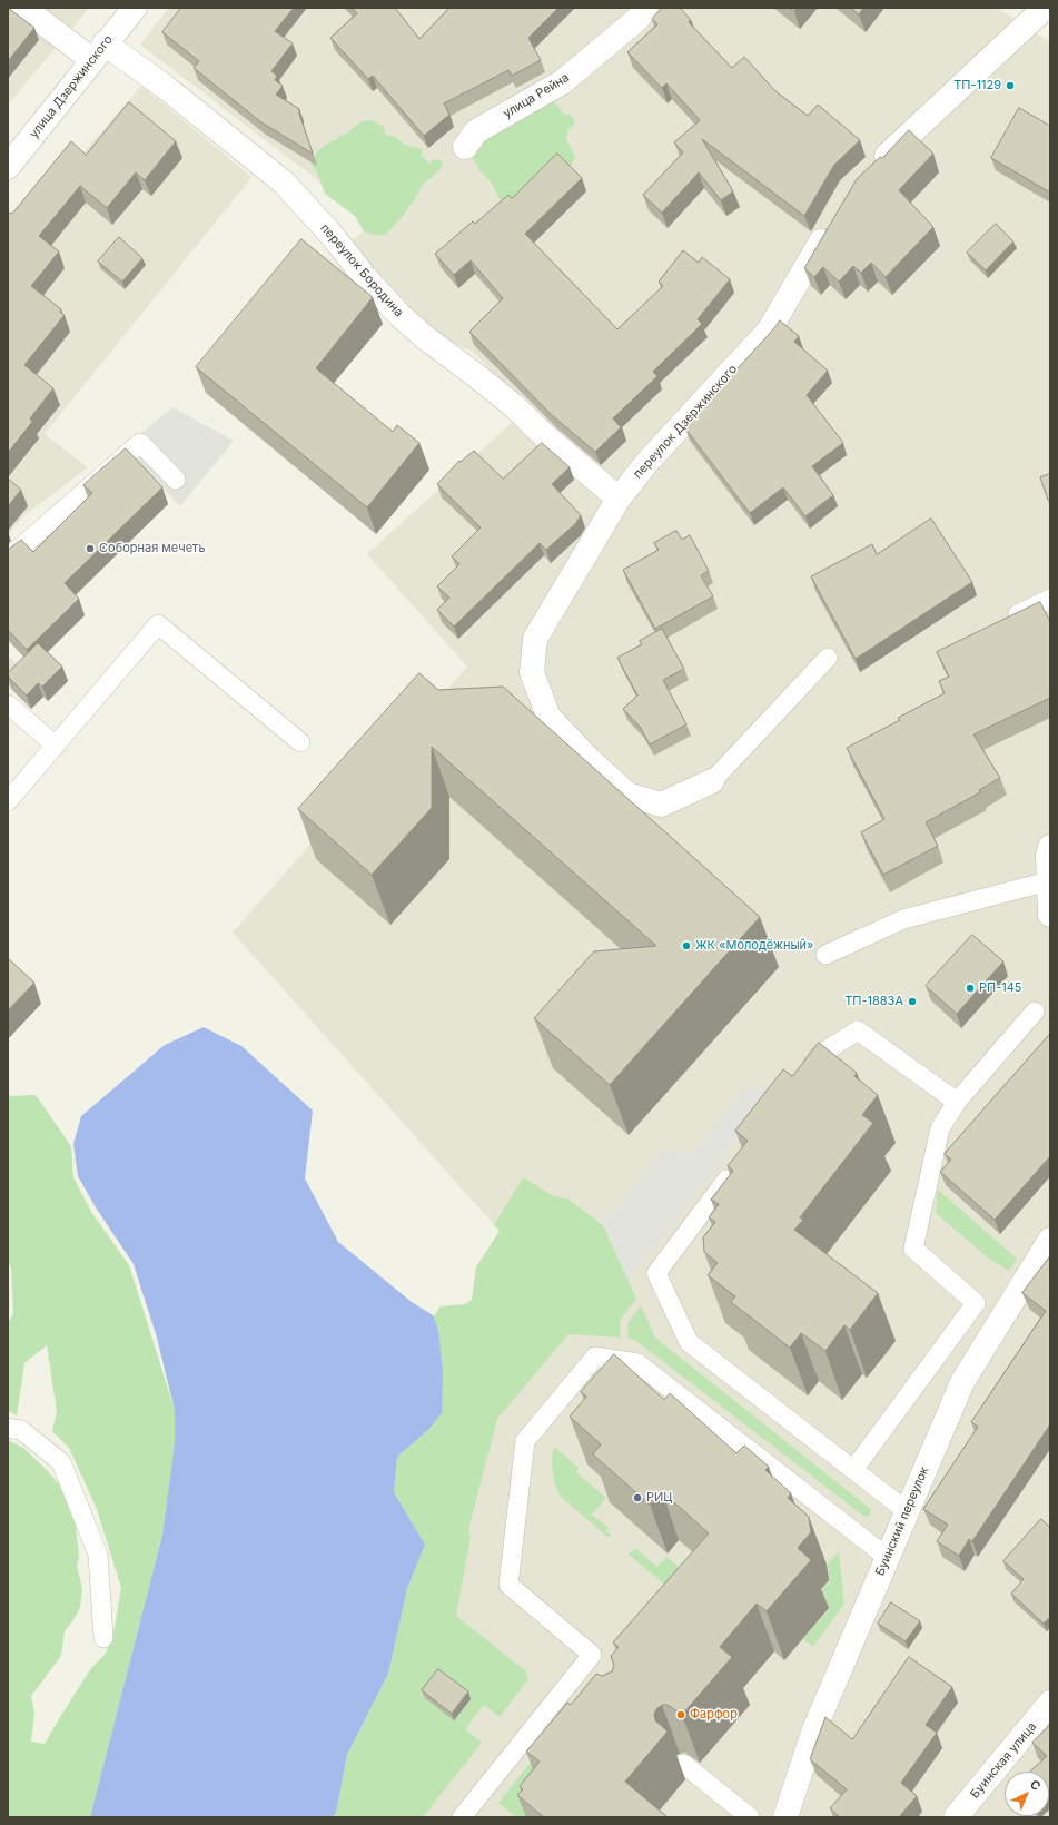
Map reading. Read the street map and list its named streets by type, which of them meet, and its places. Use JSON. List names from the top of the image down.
{
  "streets": {
    "street": [
      "улица Дзержинского",
      "улица Рейна",
      "переулок Бородина",
      "переулок Дзержинского",
      "Буинский переулок",
      "Буинская улица"
    ]
  },
  "crossings": [
    ["улица Дзержинского", "переулок Бородина"],
    ["переулок Бородина", "переулок Дзержинского"]
  ],
  "places": [
    "ТП-1129",
    "Соборная мечеть",
    "ЖК «Молодёжный»",
    "РП-145",
    "ТП-1883А",
    "РИЦ",
    "Фарфор"
  ],
  "north": "top right"
}
